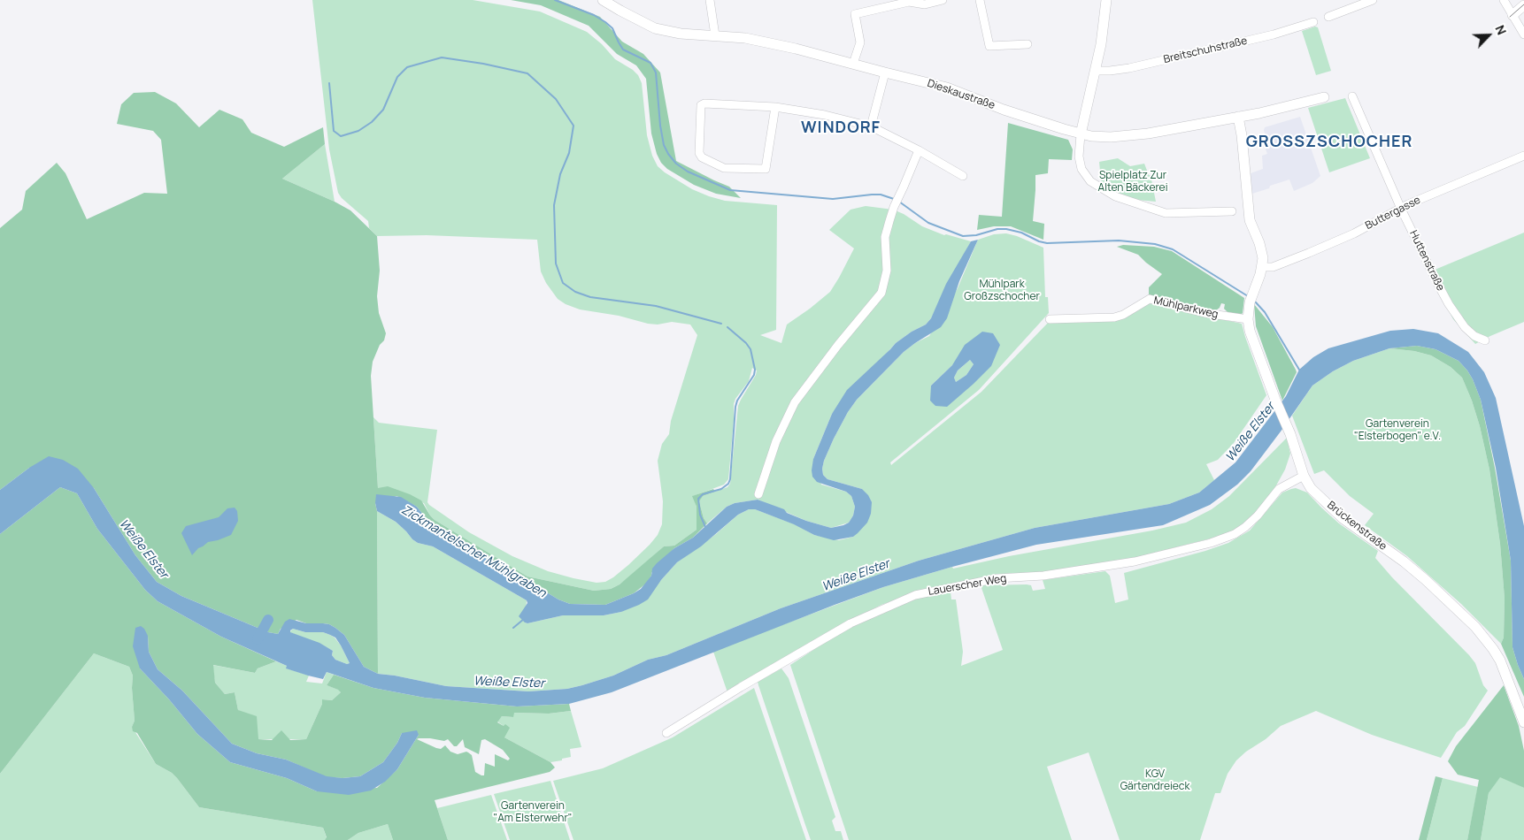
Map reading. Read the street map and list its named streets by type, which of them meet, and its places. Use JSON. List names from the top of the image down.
{
  "streets": {
    "main road": ["Dieskaustraße", "Brückenstraße"],
    "street": [
      "Breitschuhstraße",
      "Buttergasse",
      "Huttenstraße",
      "Mühlparkweg",
      "Lauerscher Weg"
    ]
  },
  "crossings": [
    ["Buttergasse", "Huttenstraße"],
    ["Mühlparkweg", "Brückenstraße"],
    ["Brückenstraße", "Lauerscher Weg"]
  ],
  "districts": ["WINDORF", "GROSSZSCHOCHER"],
  "water": ["Weiße Elster", "Zickmantelscher Mühlgraben"],
  "parks": [
    "Spielplatz Zur Alten Bäckerei",
    "Mühlpark Großzschocher",
    "Gartenverein \"Elsterbogen\" e.V.",
    "KGV Gärtendreieck",
    "Gartenverein \"Am Elsterwehr\""
  ],
  "north": "top right"
}
